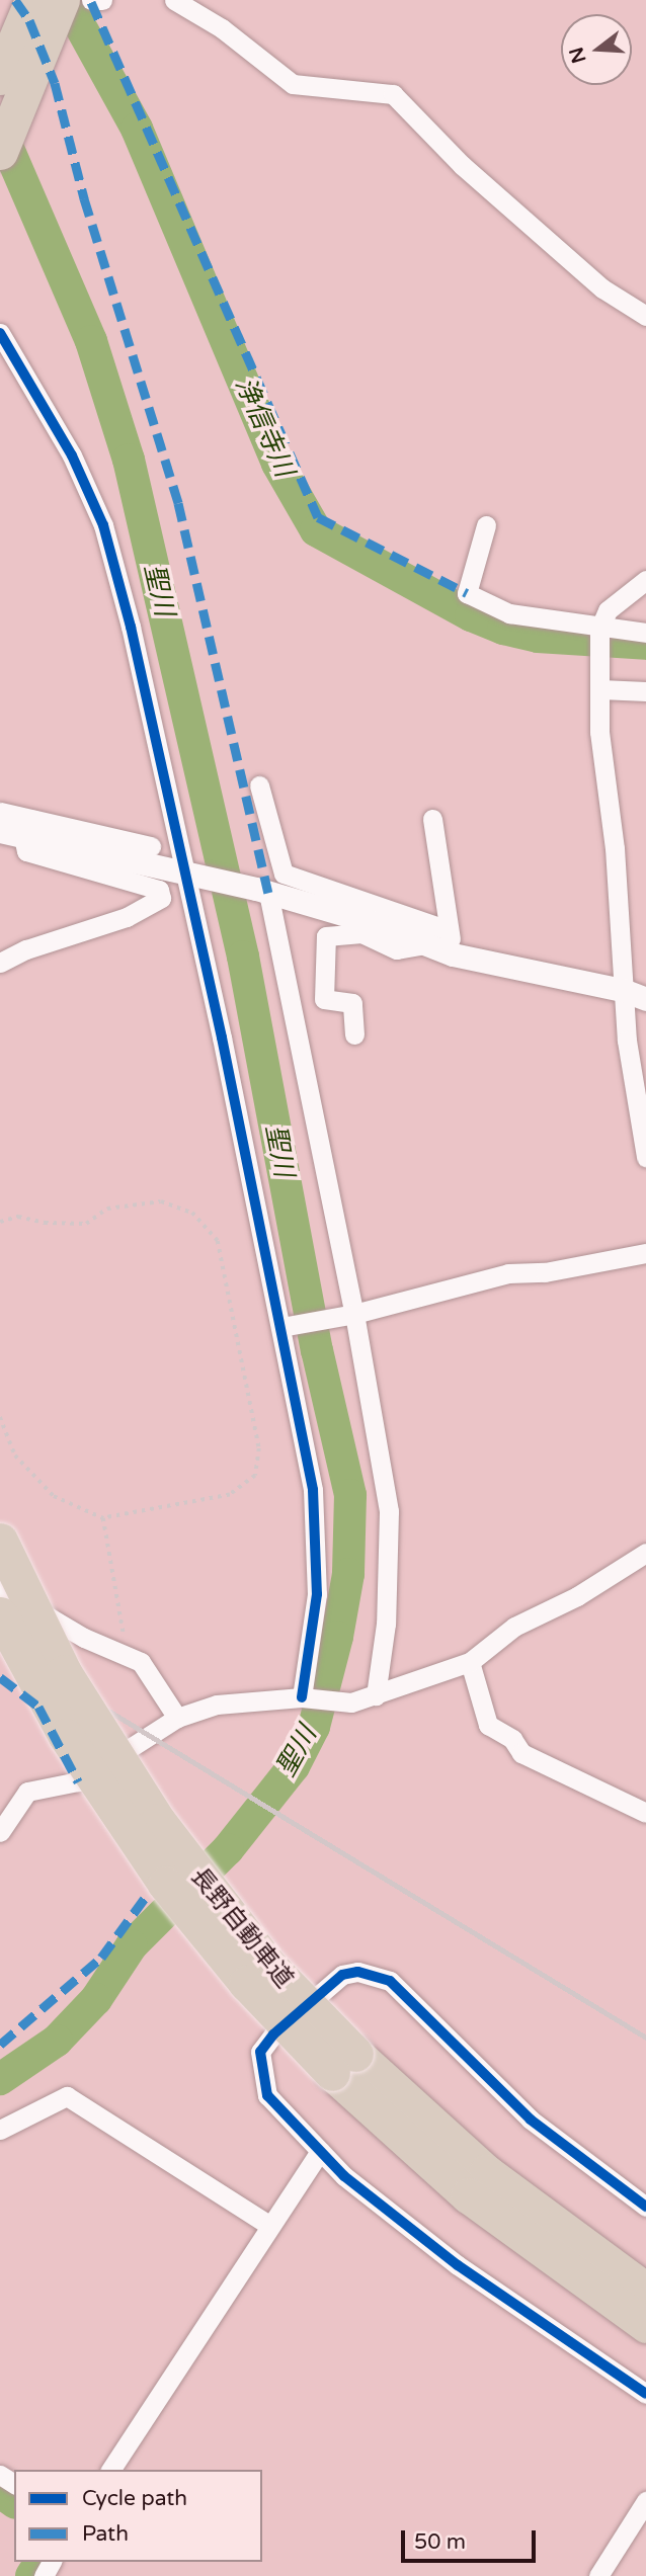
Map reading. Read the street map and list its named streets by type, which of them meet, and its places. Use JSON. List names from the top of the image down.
{
  "streets": {
    "highway": ["長野自動車道"]
  },
  "water": ["浄信寺川", "聖川"],
  "legend": ["Cycle path", "Path"],
  "scale_bar": "50 m",
  "north": "left"
}
